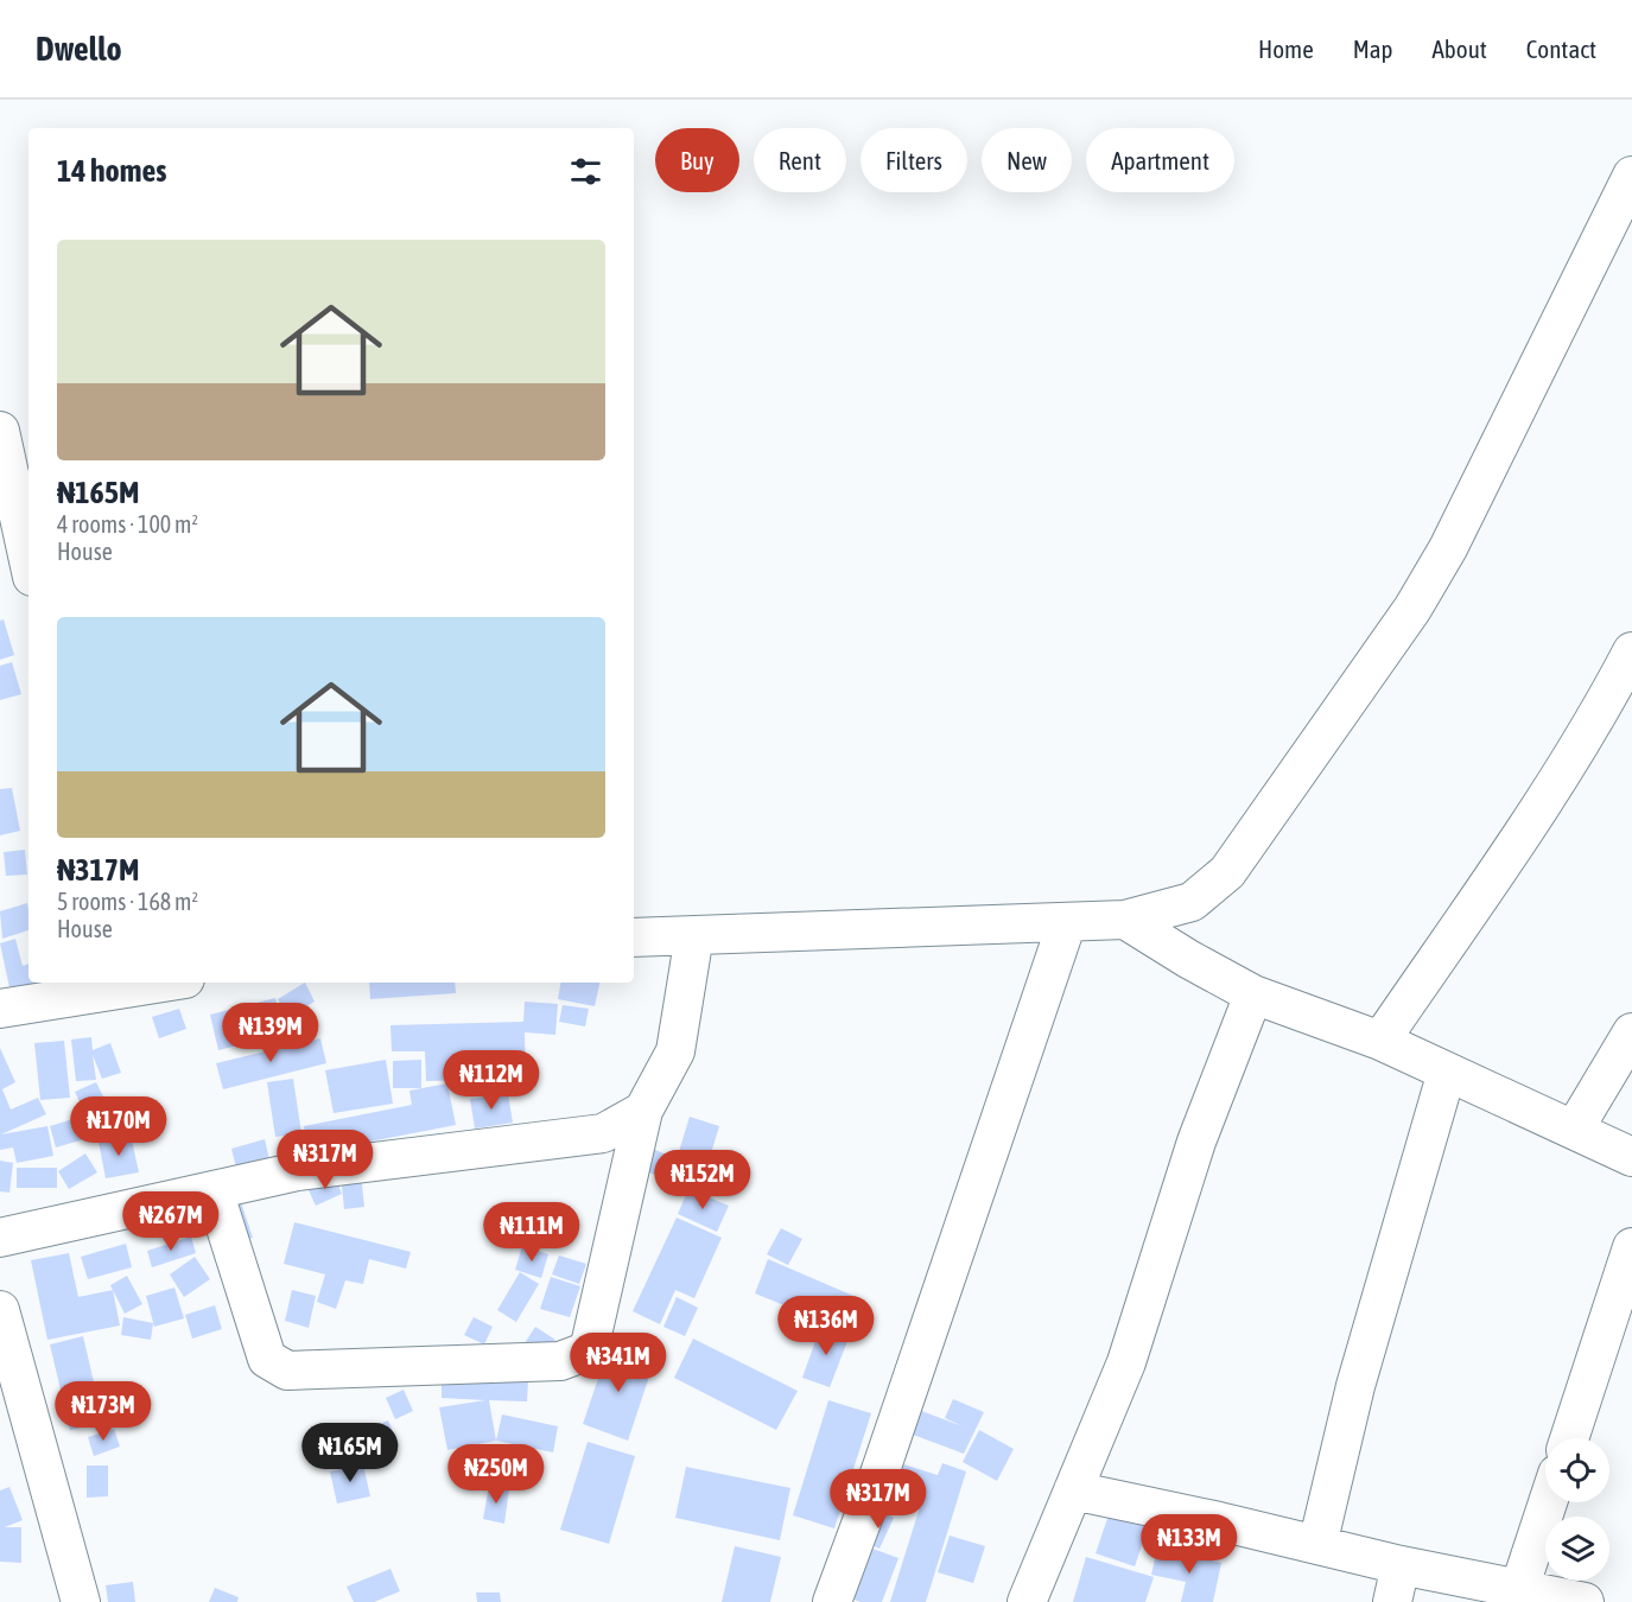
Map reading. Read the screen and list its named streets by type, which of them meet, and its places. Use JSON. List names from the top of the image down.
{
  "page": {
    "header": "Dwello",
    "nav": [
      "Home",
      "Map",
      "About",
      "Contact"
    ],
    "chip": [
      "Buy",
      "Rent",
      "Filters",
      "New",
      "Apartment"
    ],
    "heading": "14 homes",
    "list": [
      {
        "name": "₦165M",
        "note": "4 rooms · 100 m² · House"
      },
      {
        "name": "₦317M",
        "note": "5 rooms · 168 m² · House"
      }
    ],
    "price": [
      "₦139M",
      "₦112M",
      "₦170M",
      "₦317M",
      "₦152M",
      "₦267M",
      "₦111M",
      "₦136M",
      "₦341M",
      "₦173M",
      "₦165M",
      "₦250M",
      "₦317M",
      "₦133M"
    ]
  }
}
